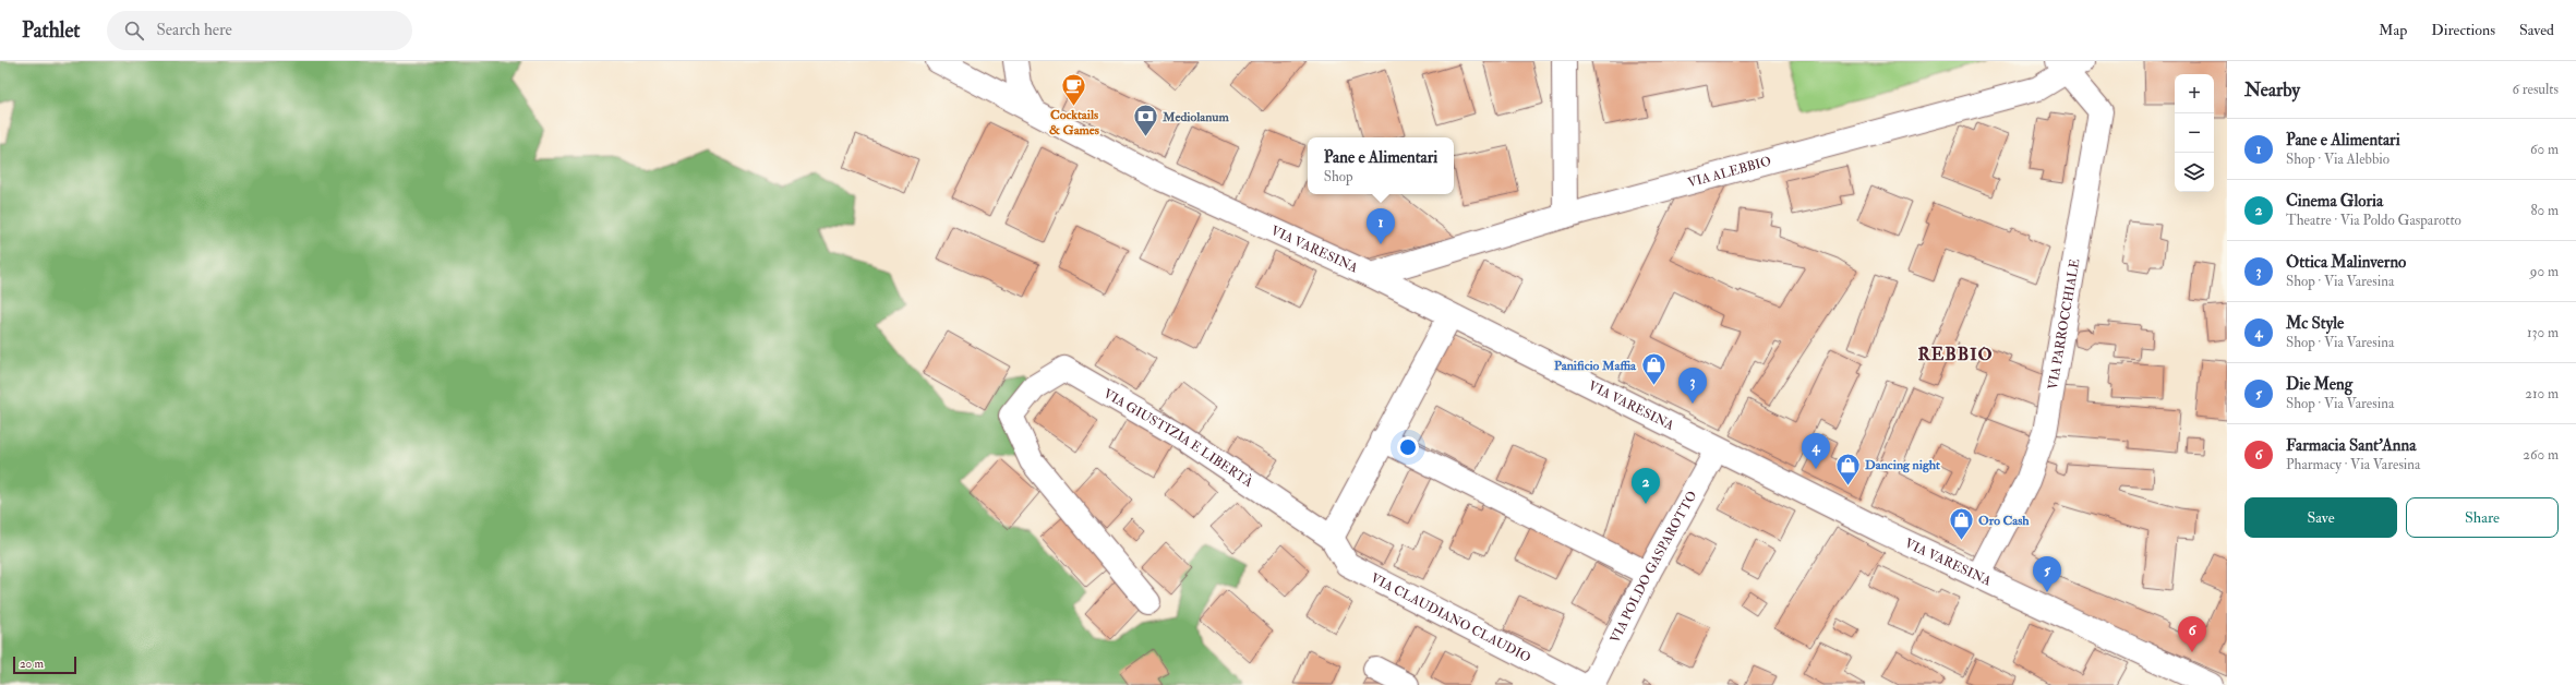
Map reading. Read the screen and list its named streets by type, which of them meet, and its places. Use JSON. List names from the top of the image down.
{
  "streets": {
    "street": [
      "VIA ALEBBIO",
      "VIA VARESINA",
      "VIA PARROCCHIALE",
      "VIA GIUSTIZIA E LIBERTÀ",
      "VIA POLDO GASPAROTTO",
      "VIA CLAUDIANO CLAUDIO"
    ]
  },
  "crossings": [
    ["VIA ALEBBIO", "VIA VARESINA"],
    ["VIA ALEBBIO", "VIA PARROCCHIALE"],
    ["VIA VARESINA", "VIA PARROCCHIALE"],
    ["VIA VARESINA", "VIA POLDO GASPAROTTO"],
    ["VIA GIUSTIZIA E LIBERTÀ", "VIA CLAUDIANO CLAUDIO"]
  ],
  "districts": ["REBBIO"],
  "places": {
    "cafe": ["Cocktails & Games"],
    "bank": ["Mediolanum"],
    "shop": ["Panificio Maffia", "Dancing night", "Oro Cash"]
  },
  "scale_bar": "20 m",
  "page": {
    "header": "Pathlet",
    "search": "Search here",
    "nav": ["Map", "Directions", "Saved"],
    "heading": ["Nearby", "6 results"],
    "map_buttons": ["+", "−"],
    "list": [
      {
        "mark": "1",
        "name": "Pane e Alimentari",
        "note": "Shop · Via Alebbio",
        "value": "60 m"
      },
      {
        "mark": "2",
        "name": "Cinema Gloria",
        "note": "Theatre · Via Poldo Gasparotto",
        "value": "80 m"
      },
      {
        "mark": "3",
        "name": "Ottica Malinverno",
        "note": "Shop · Via Varesina",
        "value": "90 m"
      },
      {
        "mark": "4",
        "name": "Mc Style",
        "note": "Shop · Via Varesina",
        "value": "130 m"
      },
      {
        "mark": "5",
        "name": "Die Meng",
        "note": "Shop · Via Varesina",
        "value": "210 m"
      },
      {
        "mark": "6",
        "name": "Farmacia Sant'Anna",
        "note": "Pharmacy · Via Varesina",
        "value": "260 m"
      }
    ],
    "popup": ["Pane e Alimentari", "Shop"],
    "pins": [
      "1",
      "3",
      "4",
      "2",
      "5",
      "6"
    ],
    "buttons": ["Save", "Share"],
    "scale": "20 m"
  }
}
